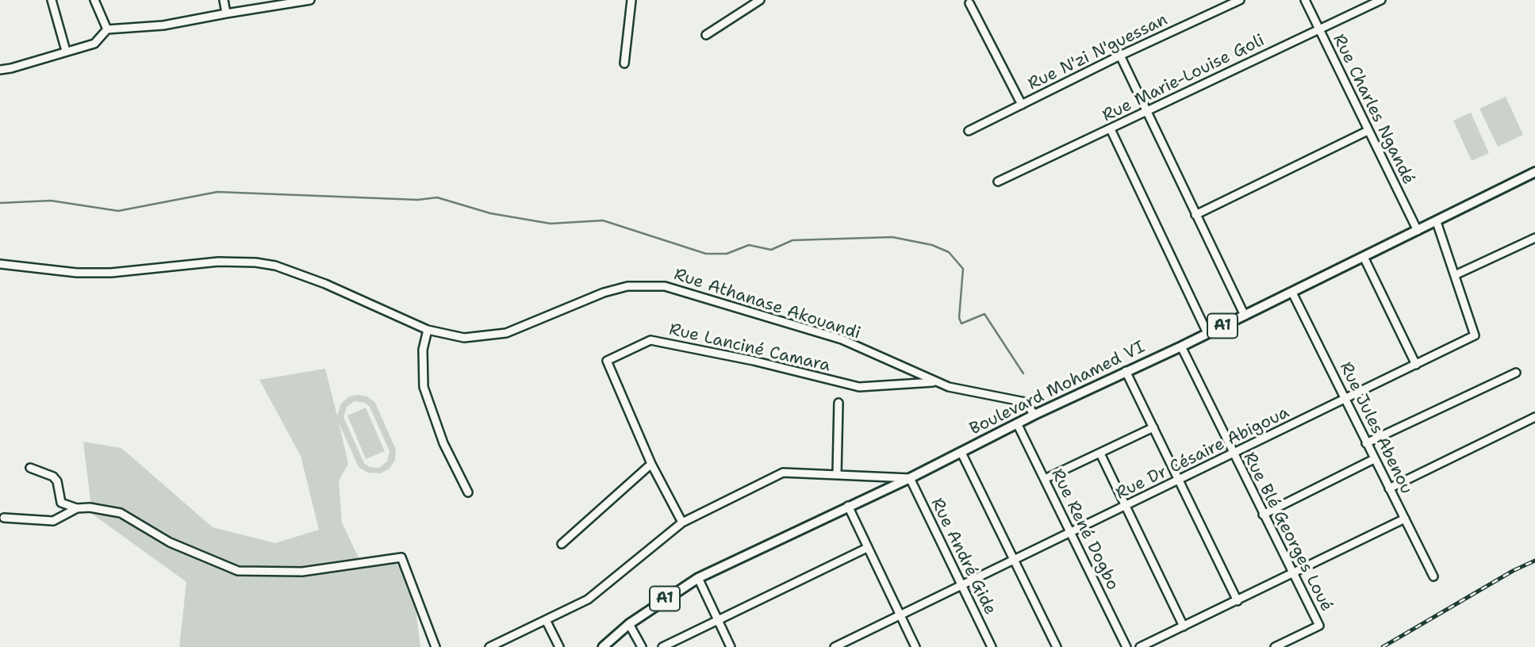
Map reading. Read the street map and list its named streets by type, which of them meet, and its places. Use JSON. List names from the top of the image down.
{
  "streets": {
    "main road": ["A1", "Boulevard Mohamed VI"],
    "street": [
      "Rue N'zi N'guessan",
      "Rue Marie-Louise Goli",
      "Rue Charles Ngandé",
      "Rue Athanase Akouandi",
      "Rue Lanciné Camara",
      "Rue Jules Abenou",
      "Rue Dr Césaire Abigoua",
      "Rue René Dogbo",
      "Rue Blé Georges Loué",
      "Rue André Gide"
    ]
  },
  "crossings": [
    ["Rue Marie-Louise Goli", "Rue Charles Ngandé"],
    ["Rue Charles Ngandé", "Boulevard Mohamed VI"],
    ["Rue Athanase Akouandi", "Rue Lanciné Camara"],
    ["Rue Athanase Akouandi", "Boulevard Mohamed VI"],
    ["Boulevard Mohamed VI", "Rue Jules Abenou"],
    ["Boulevard Mohamed VI", "Rue Dr Césaire Abigoua"],
    ["Boulevard Mohamed VI", "Rue René Dogbo"],
    ["Boulevard Mohamed VI", "Rue Blé Georges Loué"],
    ["Boulevard Mohamed VI", "Rue André Gide"],
    ["Rue Jules Abenou", "Rue Dr Césaire Abigoua"],
    ["Rue Dr Césaire Abigoua", "Rue René Dogbo"],
    ["Rue Dr Césaire Abigoua", "Rue Blé Georges Loué"],
    ["Rue Dr Césaire Abigoua", "Rue André Gide"]
  ]
}
